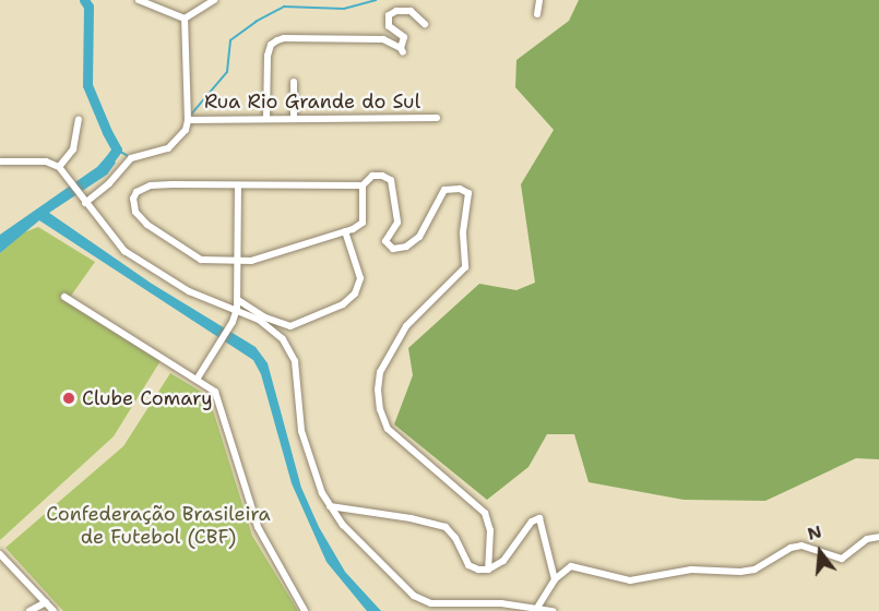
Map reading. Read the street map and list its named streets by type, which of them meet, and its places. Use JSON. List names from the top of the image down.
{
  "streets": {
    "street": ["Rua Rio Grande do Sul"]
  },
  "parks": ["Confederação Brasileira de Futebol (CBF)"],
  "places": ["Clube Comary"],
  "north": "top"
}
